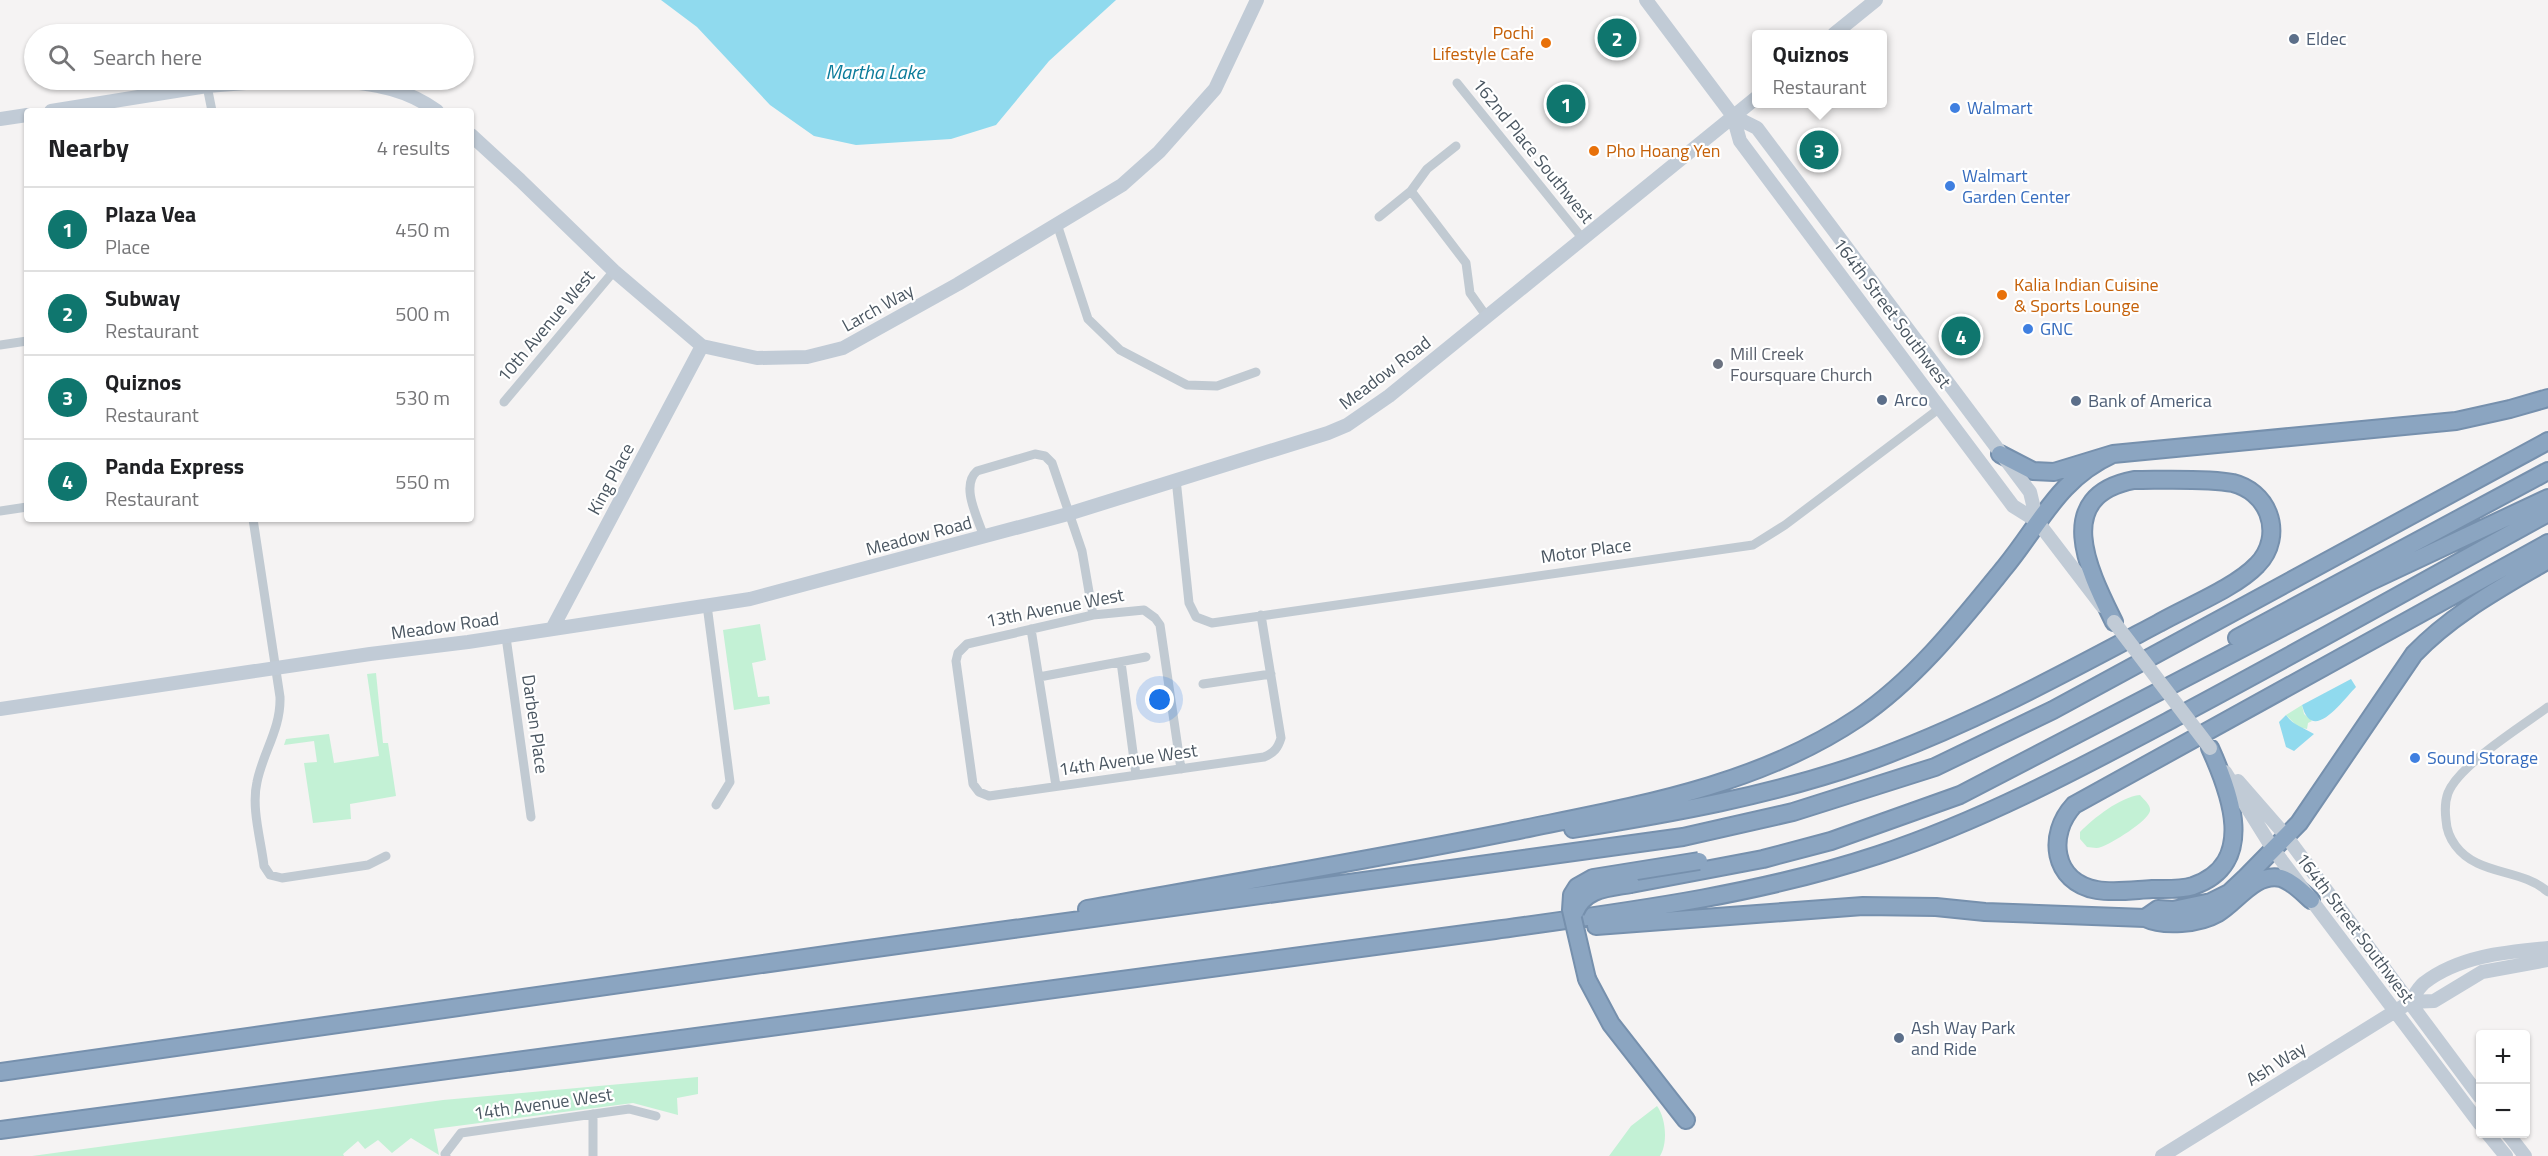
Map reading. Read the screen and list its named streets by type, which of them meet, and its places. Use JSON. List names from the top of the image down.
{
  "streets": {
    "street": [
      "162nd Place Southwest",
      "Larch Way",
      "164th Street Southwest",
      "10th Avenue West",
      "Meadow Road",
      "King Place",
      "Motor Place",
      "13th Avenue West",
      "Darben Place",
      "14th Avenue West",
      "Ash Way"
    ]
  },
  "crossings": [
    ["162nd Place Southwest", "Meadow Road"],
    ["Larch Way", "10th Avenue West"],
    ["Larch Way", "King Place"],
    ["164th Street Southwest", "Meadow Road"],
    ["164th Street Southwest", "Motor Place"],
    ["164th Street Southwest", "Ash Way"],
    ["Meadow Road", "King Place"],
    ["Meadow Road", "Motor Place"],
    ["Meadow Road", "Darben Place"],
    ["13th Avenue West", "14th Avenue West"]
  ],
  "water": ["Martha Lake"],
  "places": [
    "Eldec",
    "Pochi Lifestyle Cafe",
    "Walmart",
    "Pho Hoang Yen",
    "Walmart Garden Center",
    "Kalia Indian Cuisine & Sports Lounge",
    "GNC",
    "Mill Creek Foursquare Church",
    "Arco",
    "Bank of America",
    "Sound Storage",
    "Ash Way Park and Ride"
  ],
  "page": {
    "pins": [
      "2",
      "1",
      "3",
      "4"
    ],
    "search": "Search here",
    "popup": ["Quiznos", "Restaurant"],
    "heading": ["Nearby", "4 results"],
    "list": [
      {
        "mark": "1",
        "name": "Plaza Vea",
        "note": "Place",
        "value": "450 m"
      },
      {
        "mark": "2",
        "name": "Subway",
        "note": "Restaurant",
        "value": "500 m"
      },
      {
        "mark": "3",
        "name": "Quiznos",
        "note": "Restaurant",
        "value": "530 m"
      },
      {
        "mark": "4",
        "name": "Panda Express",
        "note": "Restaurant",
        "value": "550 m"
      }
    ],
    "map_buttons": ["+", "−"]
  }
}
